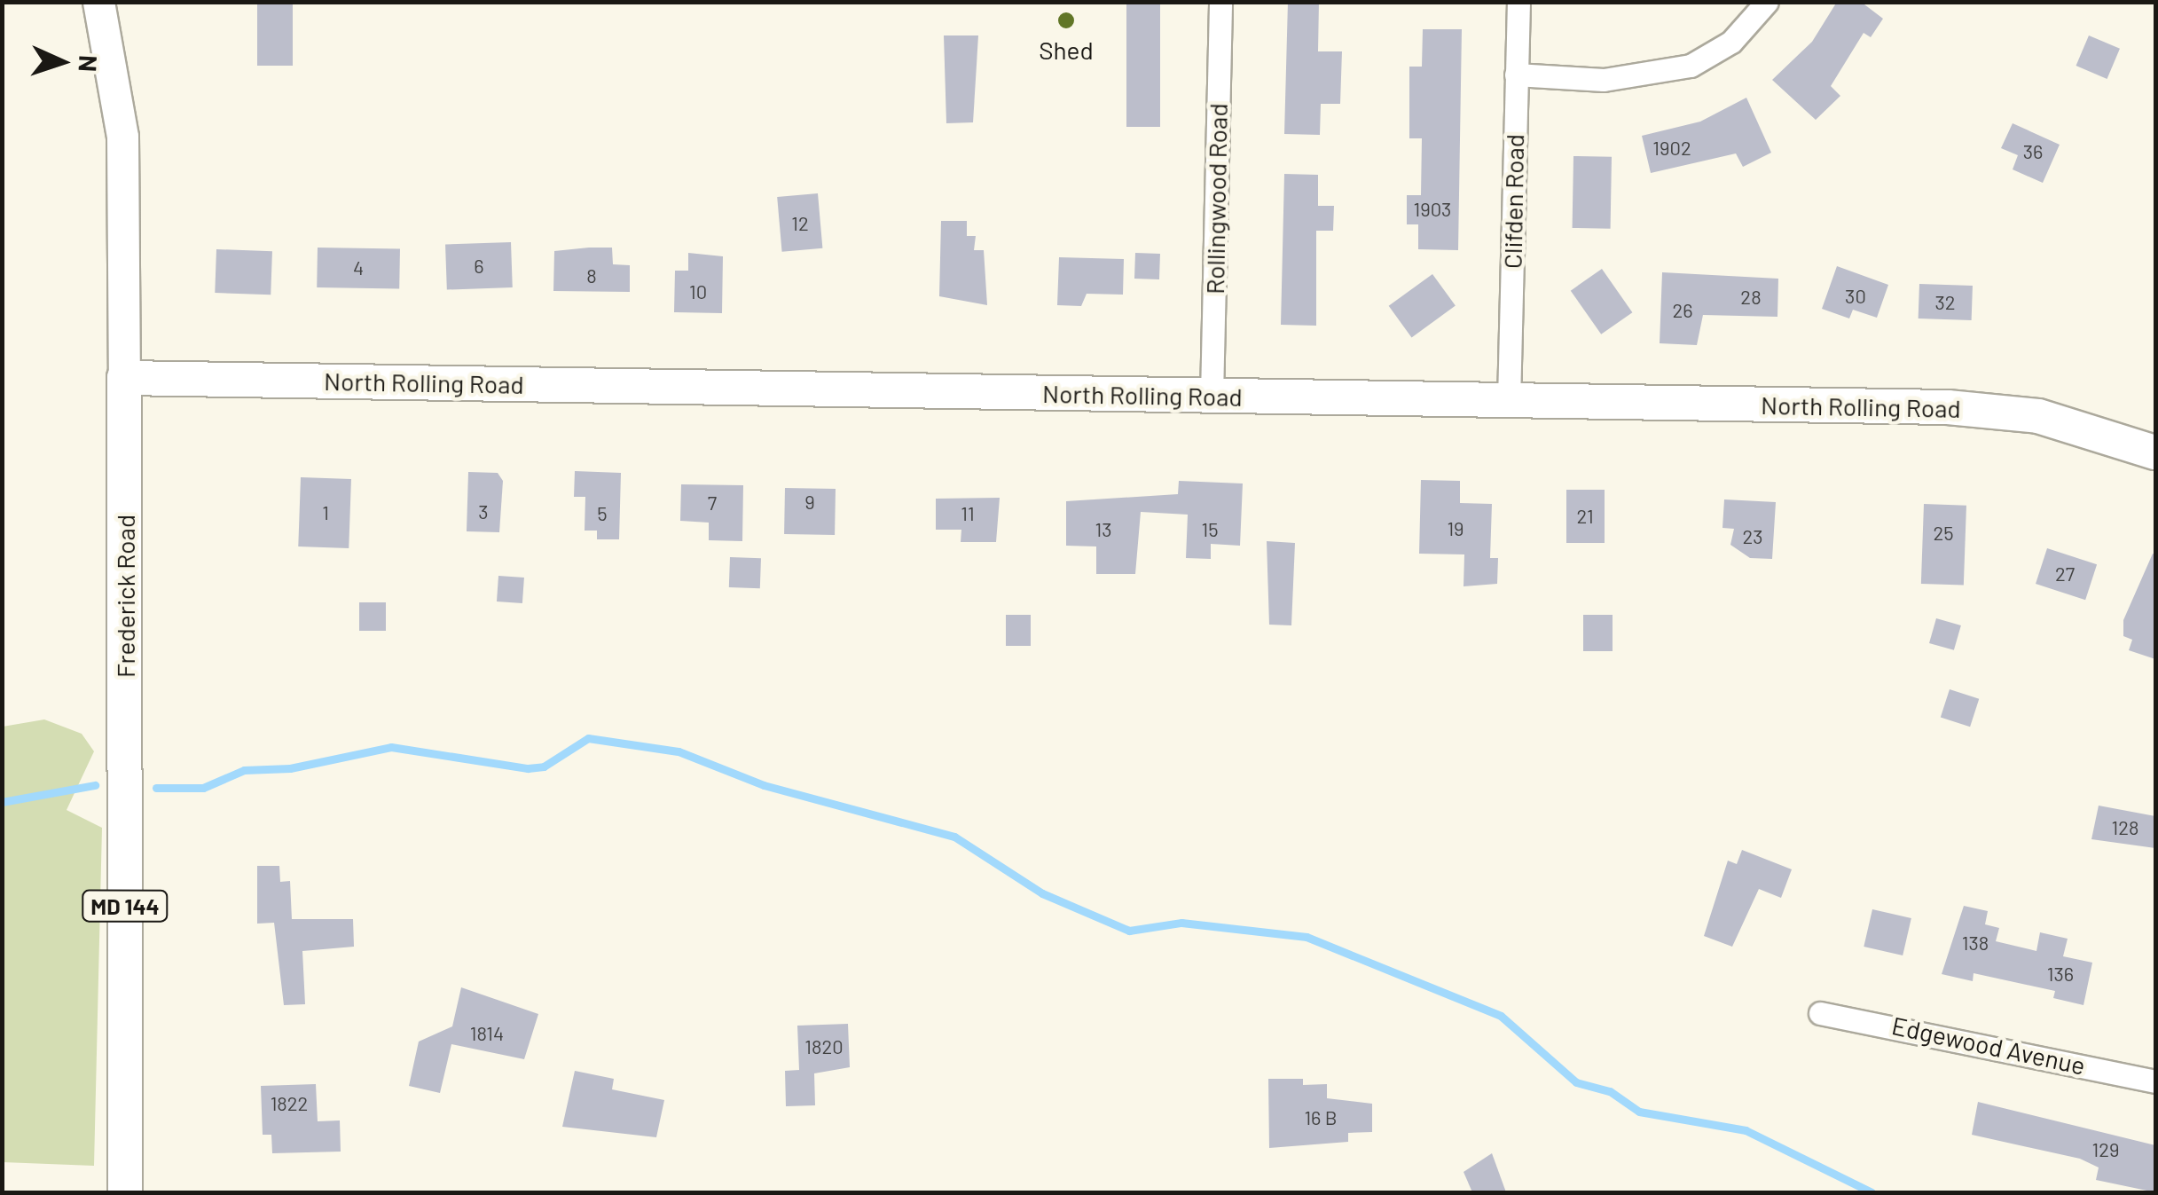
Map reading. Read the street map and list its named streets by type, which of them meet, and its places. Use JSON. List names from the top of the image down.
{
  "streets": {
    "main road": ["North Rolling Road", "Frederick Road", "MD 144"],
    "street": ["Rollingwood Road", "Clifden Road", "Edgewood Avenue"]
  },
  "crossings": [
    ["Rollingwood Road", "North Rolling Road"],
    ["Clifden Road", "North Rolling Road"],
    ["North Rolling Road", "Frederick Road"]
  ],
  "places": ["Shed"],
  "house_numbers": [
    "1902",
    "36",
    "1903",
    "12",
    "6",
    "4",
    "8",
    "10",
    "30",
    "28",
    "32",
    "26",
    "9",
    "7",
    "3",
    "1",
    "5",
    "11",
    "21",
    "19",
    "13",
    "15",
    "25",
    "23",
    "27",
    "128",
    "138",
    "136",
    "1814",
    "1820",
    "1822",
    "16 B",
    "129"
  ],
  "north": "right"
}
